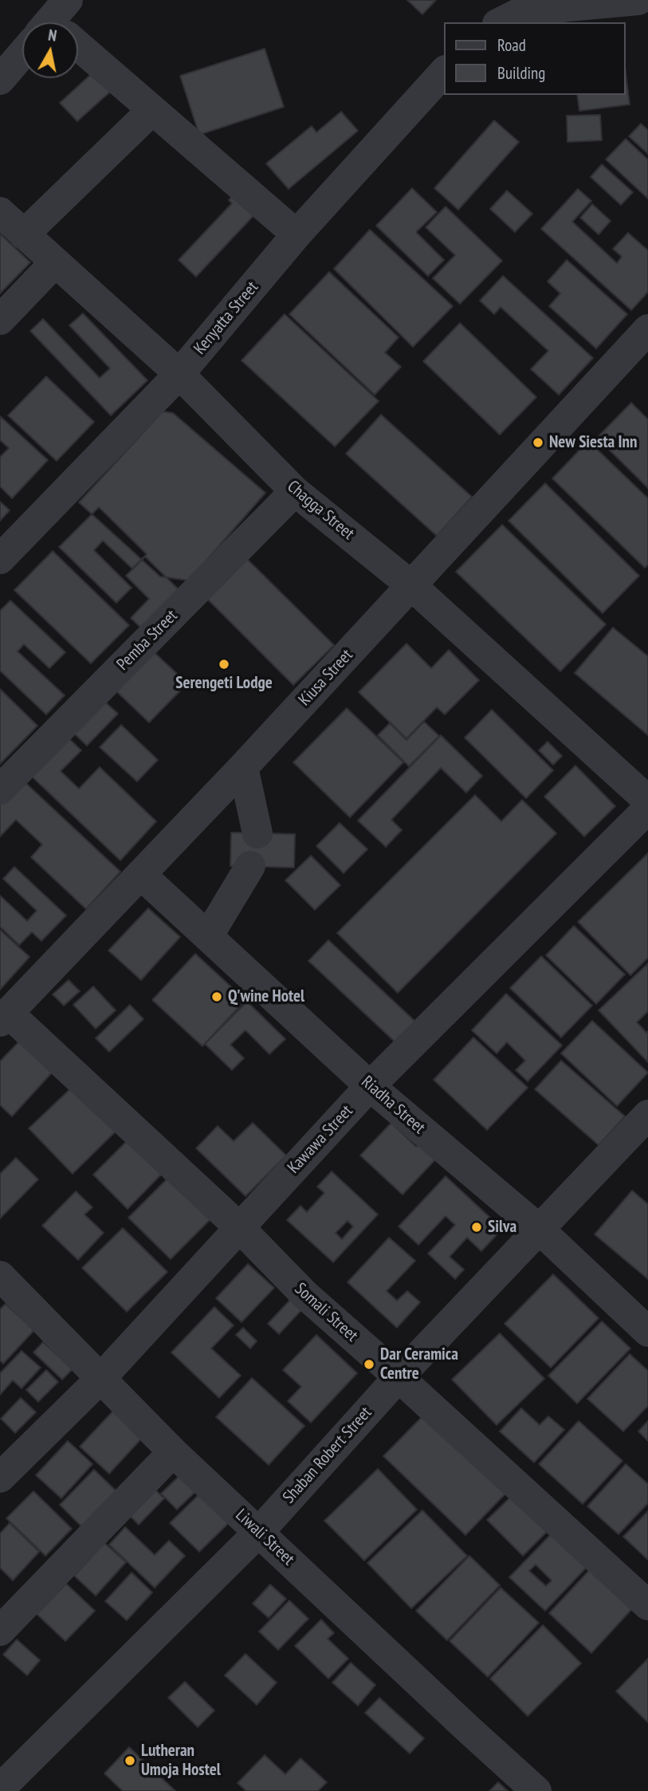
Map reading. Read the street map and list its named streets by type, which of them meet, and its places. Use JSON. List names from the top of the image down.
{
  "streets": {
    "street": [
      "Kenyatta Street",
      "Chagga Street",
      "Pemba Street",
      "Kiusa Street",
      "Riadha Street",
      "Kawawa Street",
      "Somali Street",
      "Shaban Robert Street",
      "Liwali Street"
    ]
  },
  "crossings": [
    ["Kenyatta Street", "Chagga Street"],
    ["Chagga Street", "Pemba Street"],
    ["Chagga Street", "Kiusa Street"],
    ["Kiusa Street", "Riadha Street"],
    ["Kiusa Street", "Somali Street"],
    ["Riadha Street", "Kawawa Street"],
    ["Riadha Street", "Shaban Robert Street"],
    ["Kawawa Street", "Somali Street"],
    ["Kawawa Street", "Liwali Street"],
    ["Somali Street", "Shaban Robert Street"],
    ["Shaban Robert Street", "Liwali Street"]
  ],
  "places": [
    "New Siesta Inn",
    "Serengeti Lodge",
    "Q'wine Hotel",
    "Silva",
    "Dar Ceramica Centre",
    "Lutheran Umoja Hostel"
  ],
  "legend": ["Road", "Building"],
  "north": "top"
}
